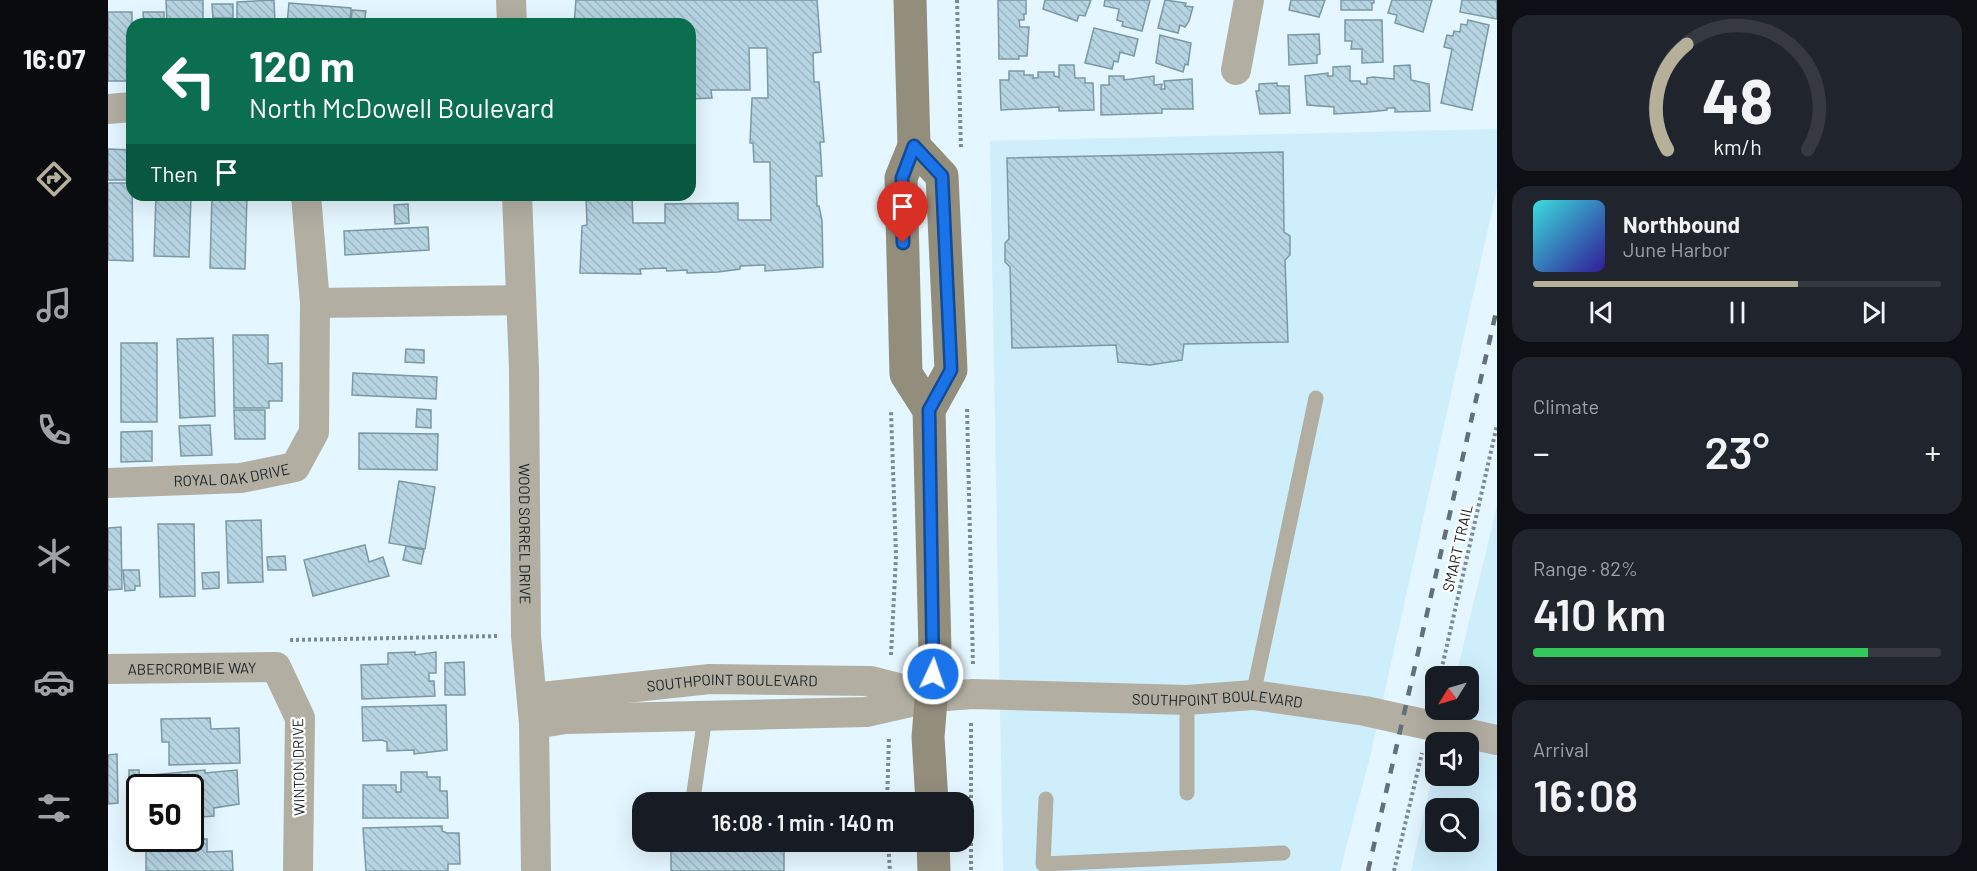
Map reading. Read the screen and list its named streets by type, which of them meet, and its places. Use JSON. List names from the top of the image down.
{
  "streets": {
    "street": [
      "ROYAL OAK DRIVE",
      "WOOD SORREL DRIVE",
      "ABERCROMBIE WAY",
      "SOUTHPOINT BOULEVARD",
      "WINTON DRIVE"
    ],
    "path": ["SMART TRAIL"]
  },
  "crossings": [
    ["WOOD SORREL DRIVE", "SOUTHPOINT BOULEVARD"],
    ["ABERCROMBIE WAY", "WINTON DRIVE"]
  ],
  "north": "bottom left",
  "page": {
    "tabs": "16:07",
    "turn": ["120 m", "North McDowell Boulevard"],
    "then": "Then",
    "song": ["Northbound", "June Harbor"],
    "tile": [
      "Climate",
      ["Range · 82%", "410 km"],
      ["Arrival", "16:08"]
    ],
    "heat": ["−", "23°", "+"],
    "limit": "50",
    "trip": "16:08 · 1 min · 140 m",
    "gauge": ["48", "km/h"]
  }
}
